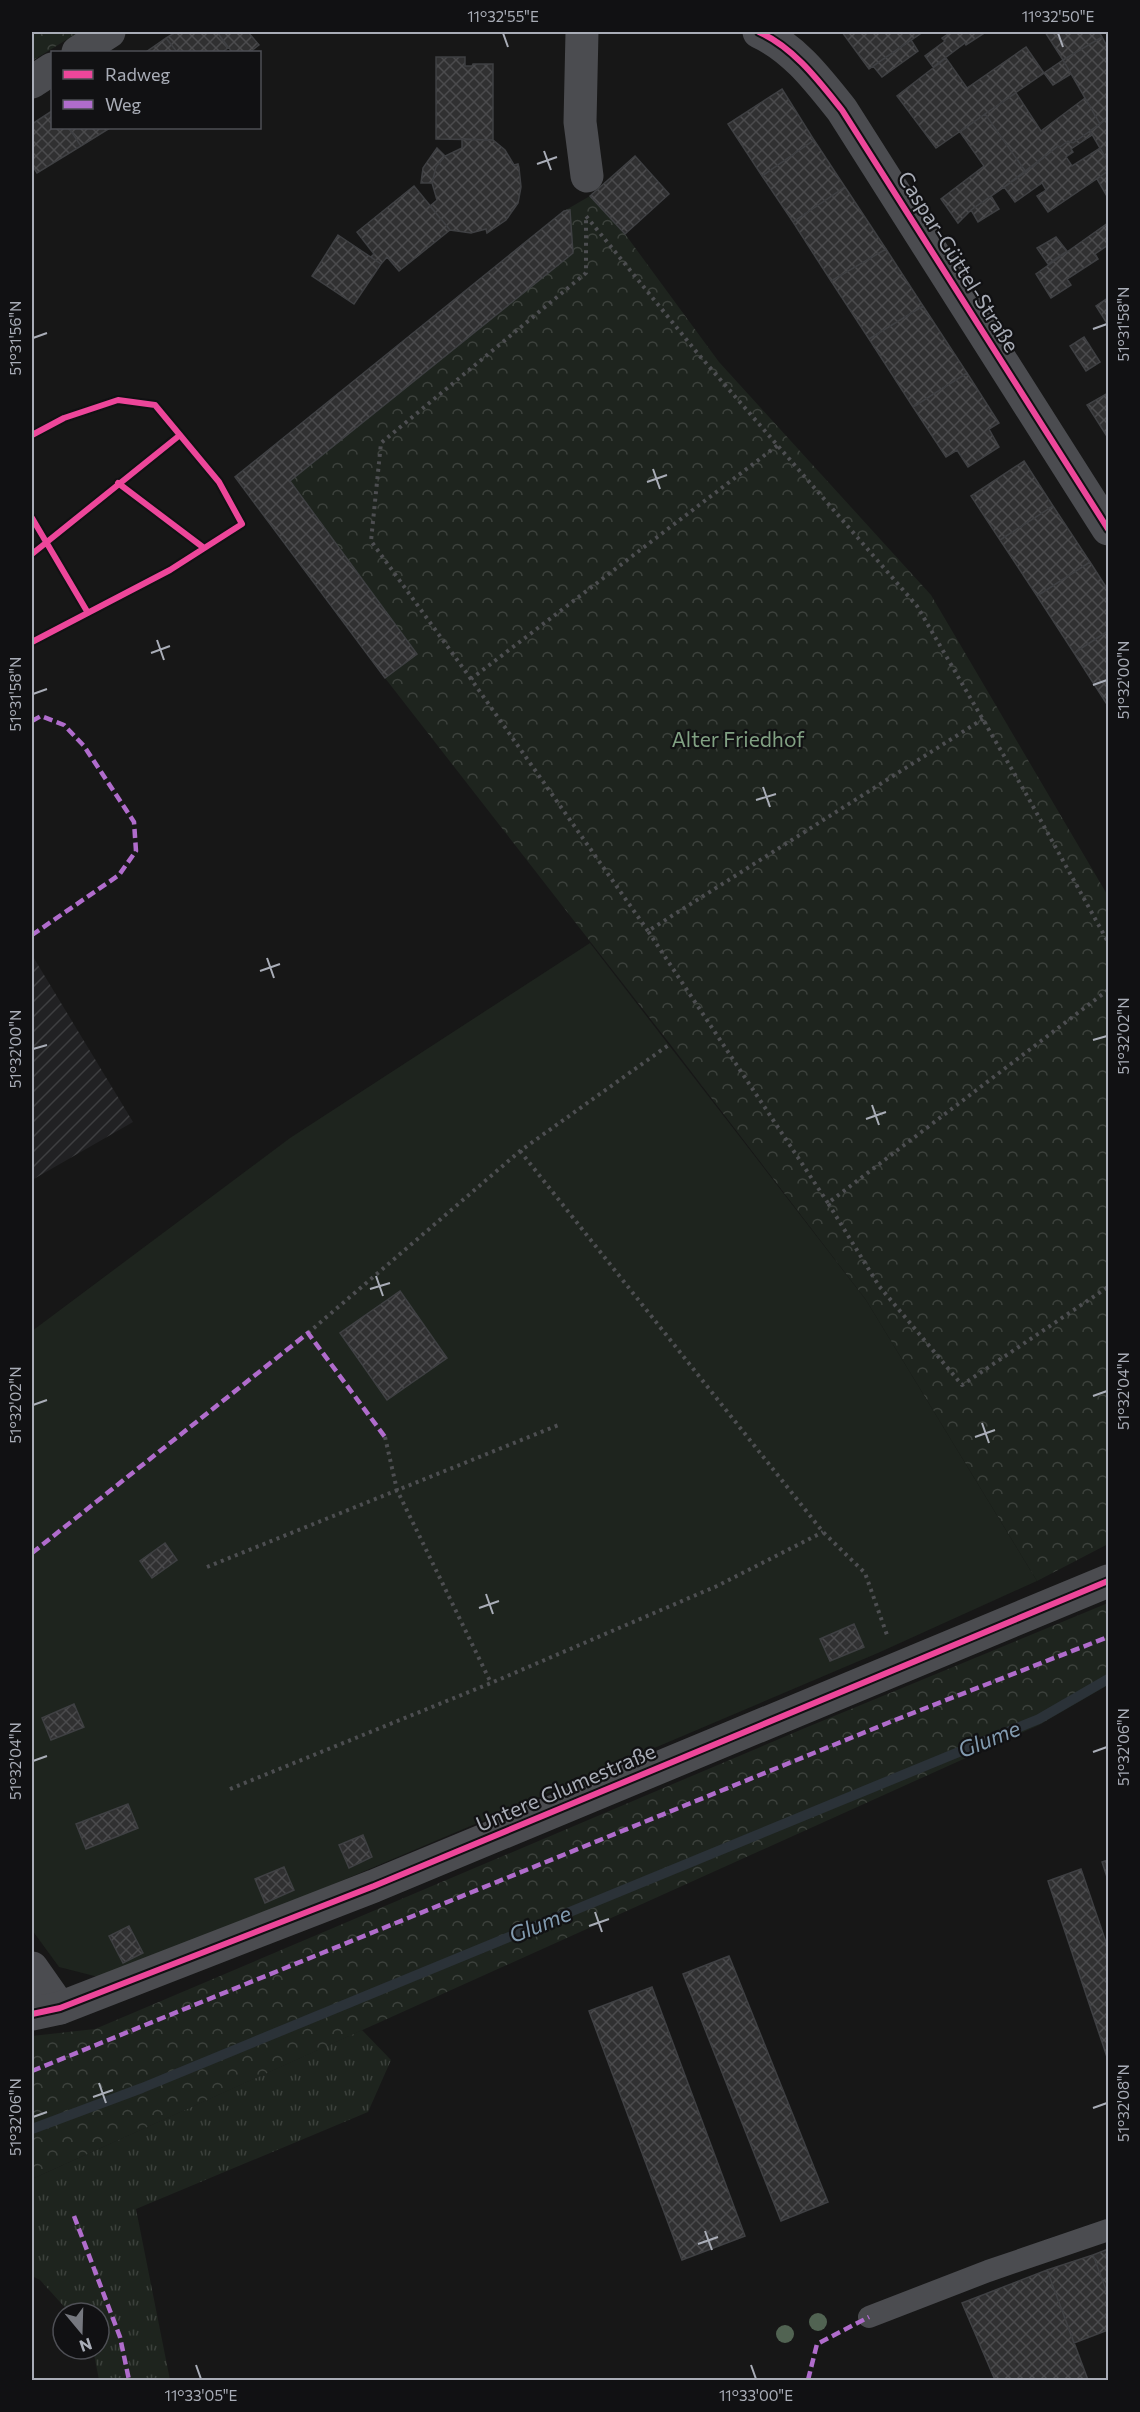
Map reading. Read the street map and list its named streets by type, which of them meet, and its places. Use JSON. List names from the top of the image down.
{
  "streets": {
    "street": ["Caspar-Güttel-Straße", "Untere Glumestraße"]
  },
  "water": ["Glume"],
  "parks": ["Alter Friedhof"],
  "legend": ["Radweg", "Weg"],
  "north": "bottom",
  "coordinates": [
    "11°32'55\"E",
    "11°32'50\"E",
    "51°31'58\"N",
    "51°31'56\"N",
    "51°32'00\"N",
    "51°32'02\"N",
    "51°32'04\"N",
    "51°32'06\"N",
    "51°32'08\"N",
    "11°33'05\"E",
    "11°33'00\"E"
  ]
}
